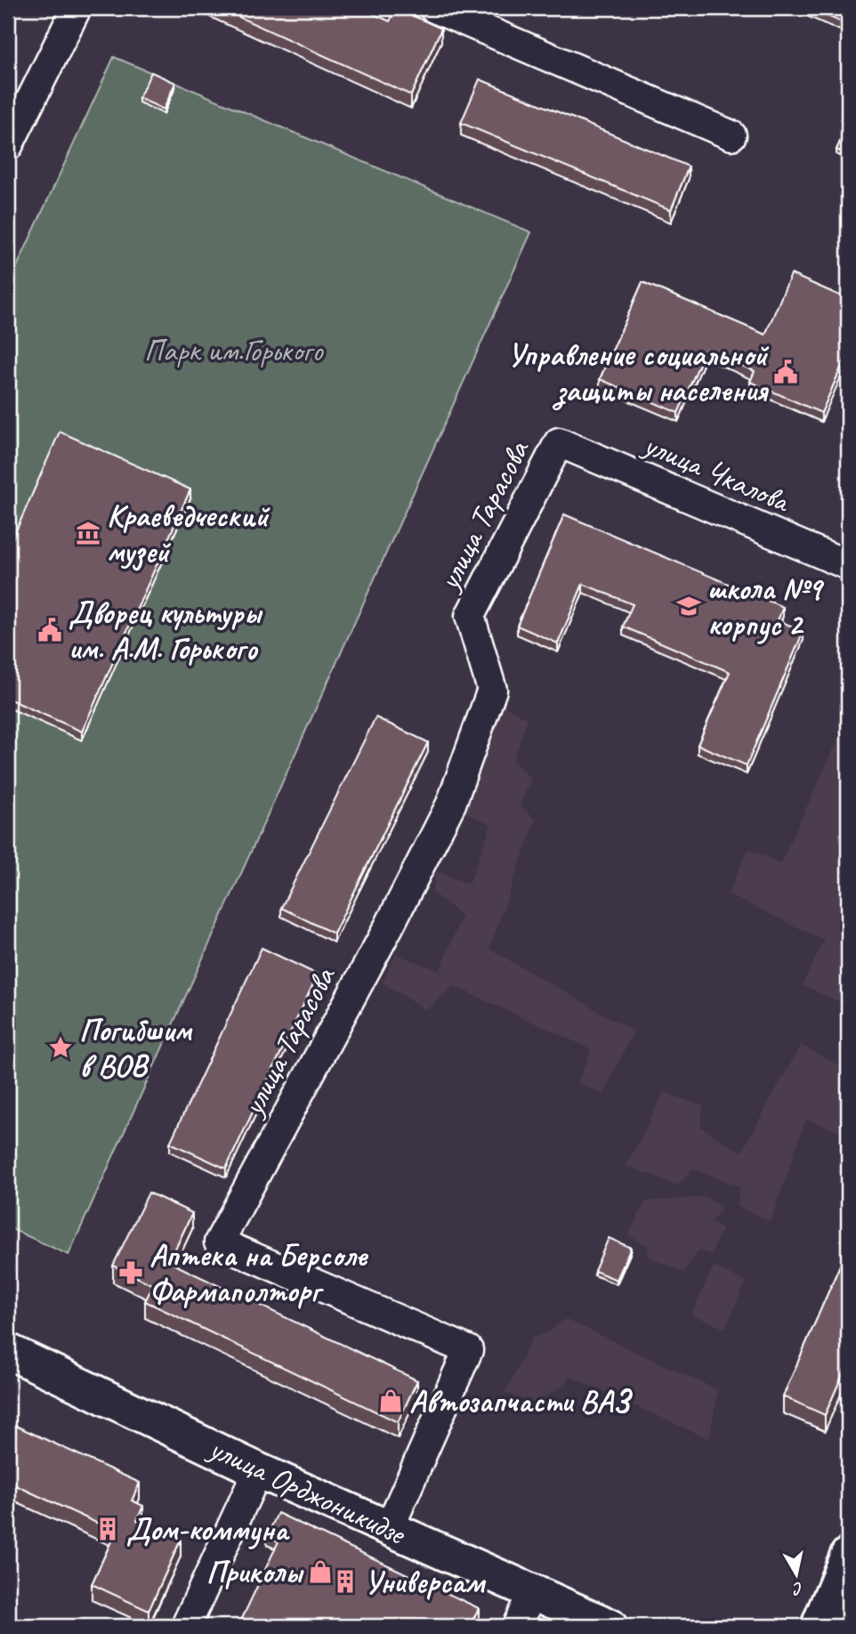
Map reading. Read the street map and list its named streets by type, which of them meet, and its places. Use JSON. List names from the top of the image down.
{
  "streets": {
    "street": ["улица Чкалова", "улица Тарасова", "улица Орджоникидзе"]
  },
  "crossings": [
    ["улица Чкалова", "улица Тарасова"],
    ["улица Тарасова", "улица Орджоникидзе"]
  ],
  "parks": ["Парк им.Горького"],
  "places": {
    "public building": ["Управление социальной защиты населения", "Дворец культуры им. А.М. Горького"],
    "museum": ["Краеведческий музей"],
    "school or university": ["школа №9 корпус 2"],
    "place": ["Погибшим в ВОВ"],
    "pharmacy": ["Аптека на Берсоле Фармаполторг"],
    "shop": ["Автозапчасти ВАЗ", "Приколы"],
    "building": ["Дом-коммуна", "Универсам"]
  },
  "north": "bottom"
}
